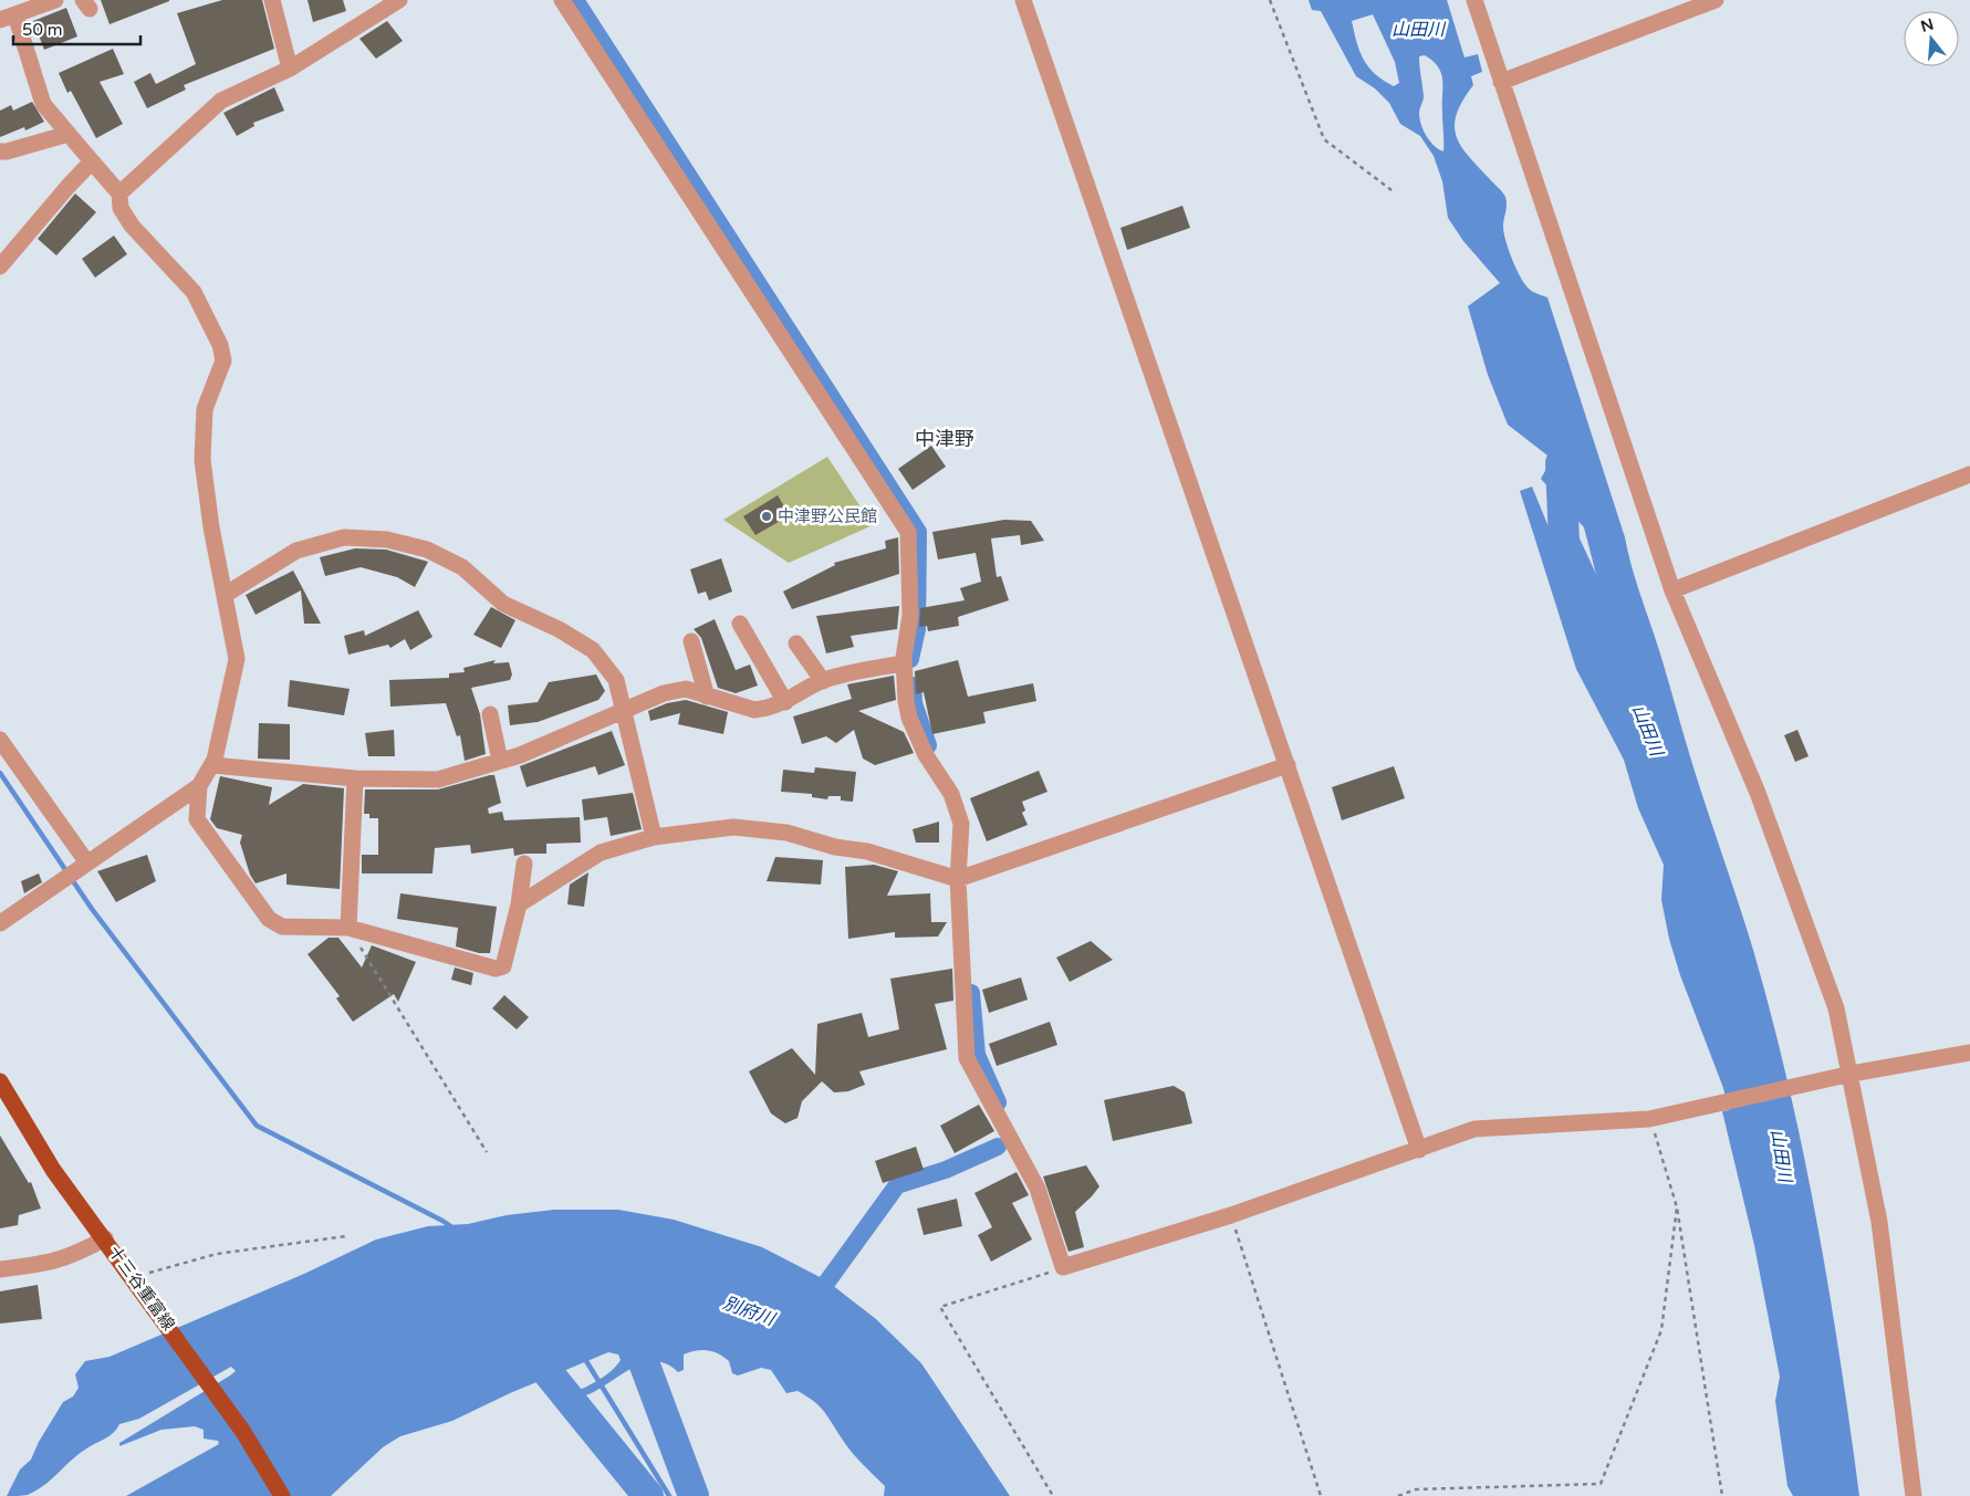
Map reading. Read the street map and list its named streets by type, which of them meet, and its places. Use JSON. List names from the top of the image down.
{
  "streets": {
    "main road": ["十三谷重富線"]
  },
  "districts": ["中津野"],
  "water": ["山田川", "別府川"],
  "places": ["中津野公民館"],
  "scale_bar": "50 m",
  "north": "top"
}
